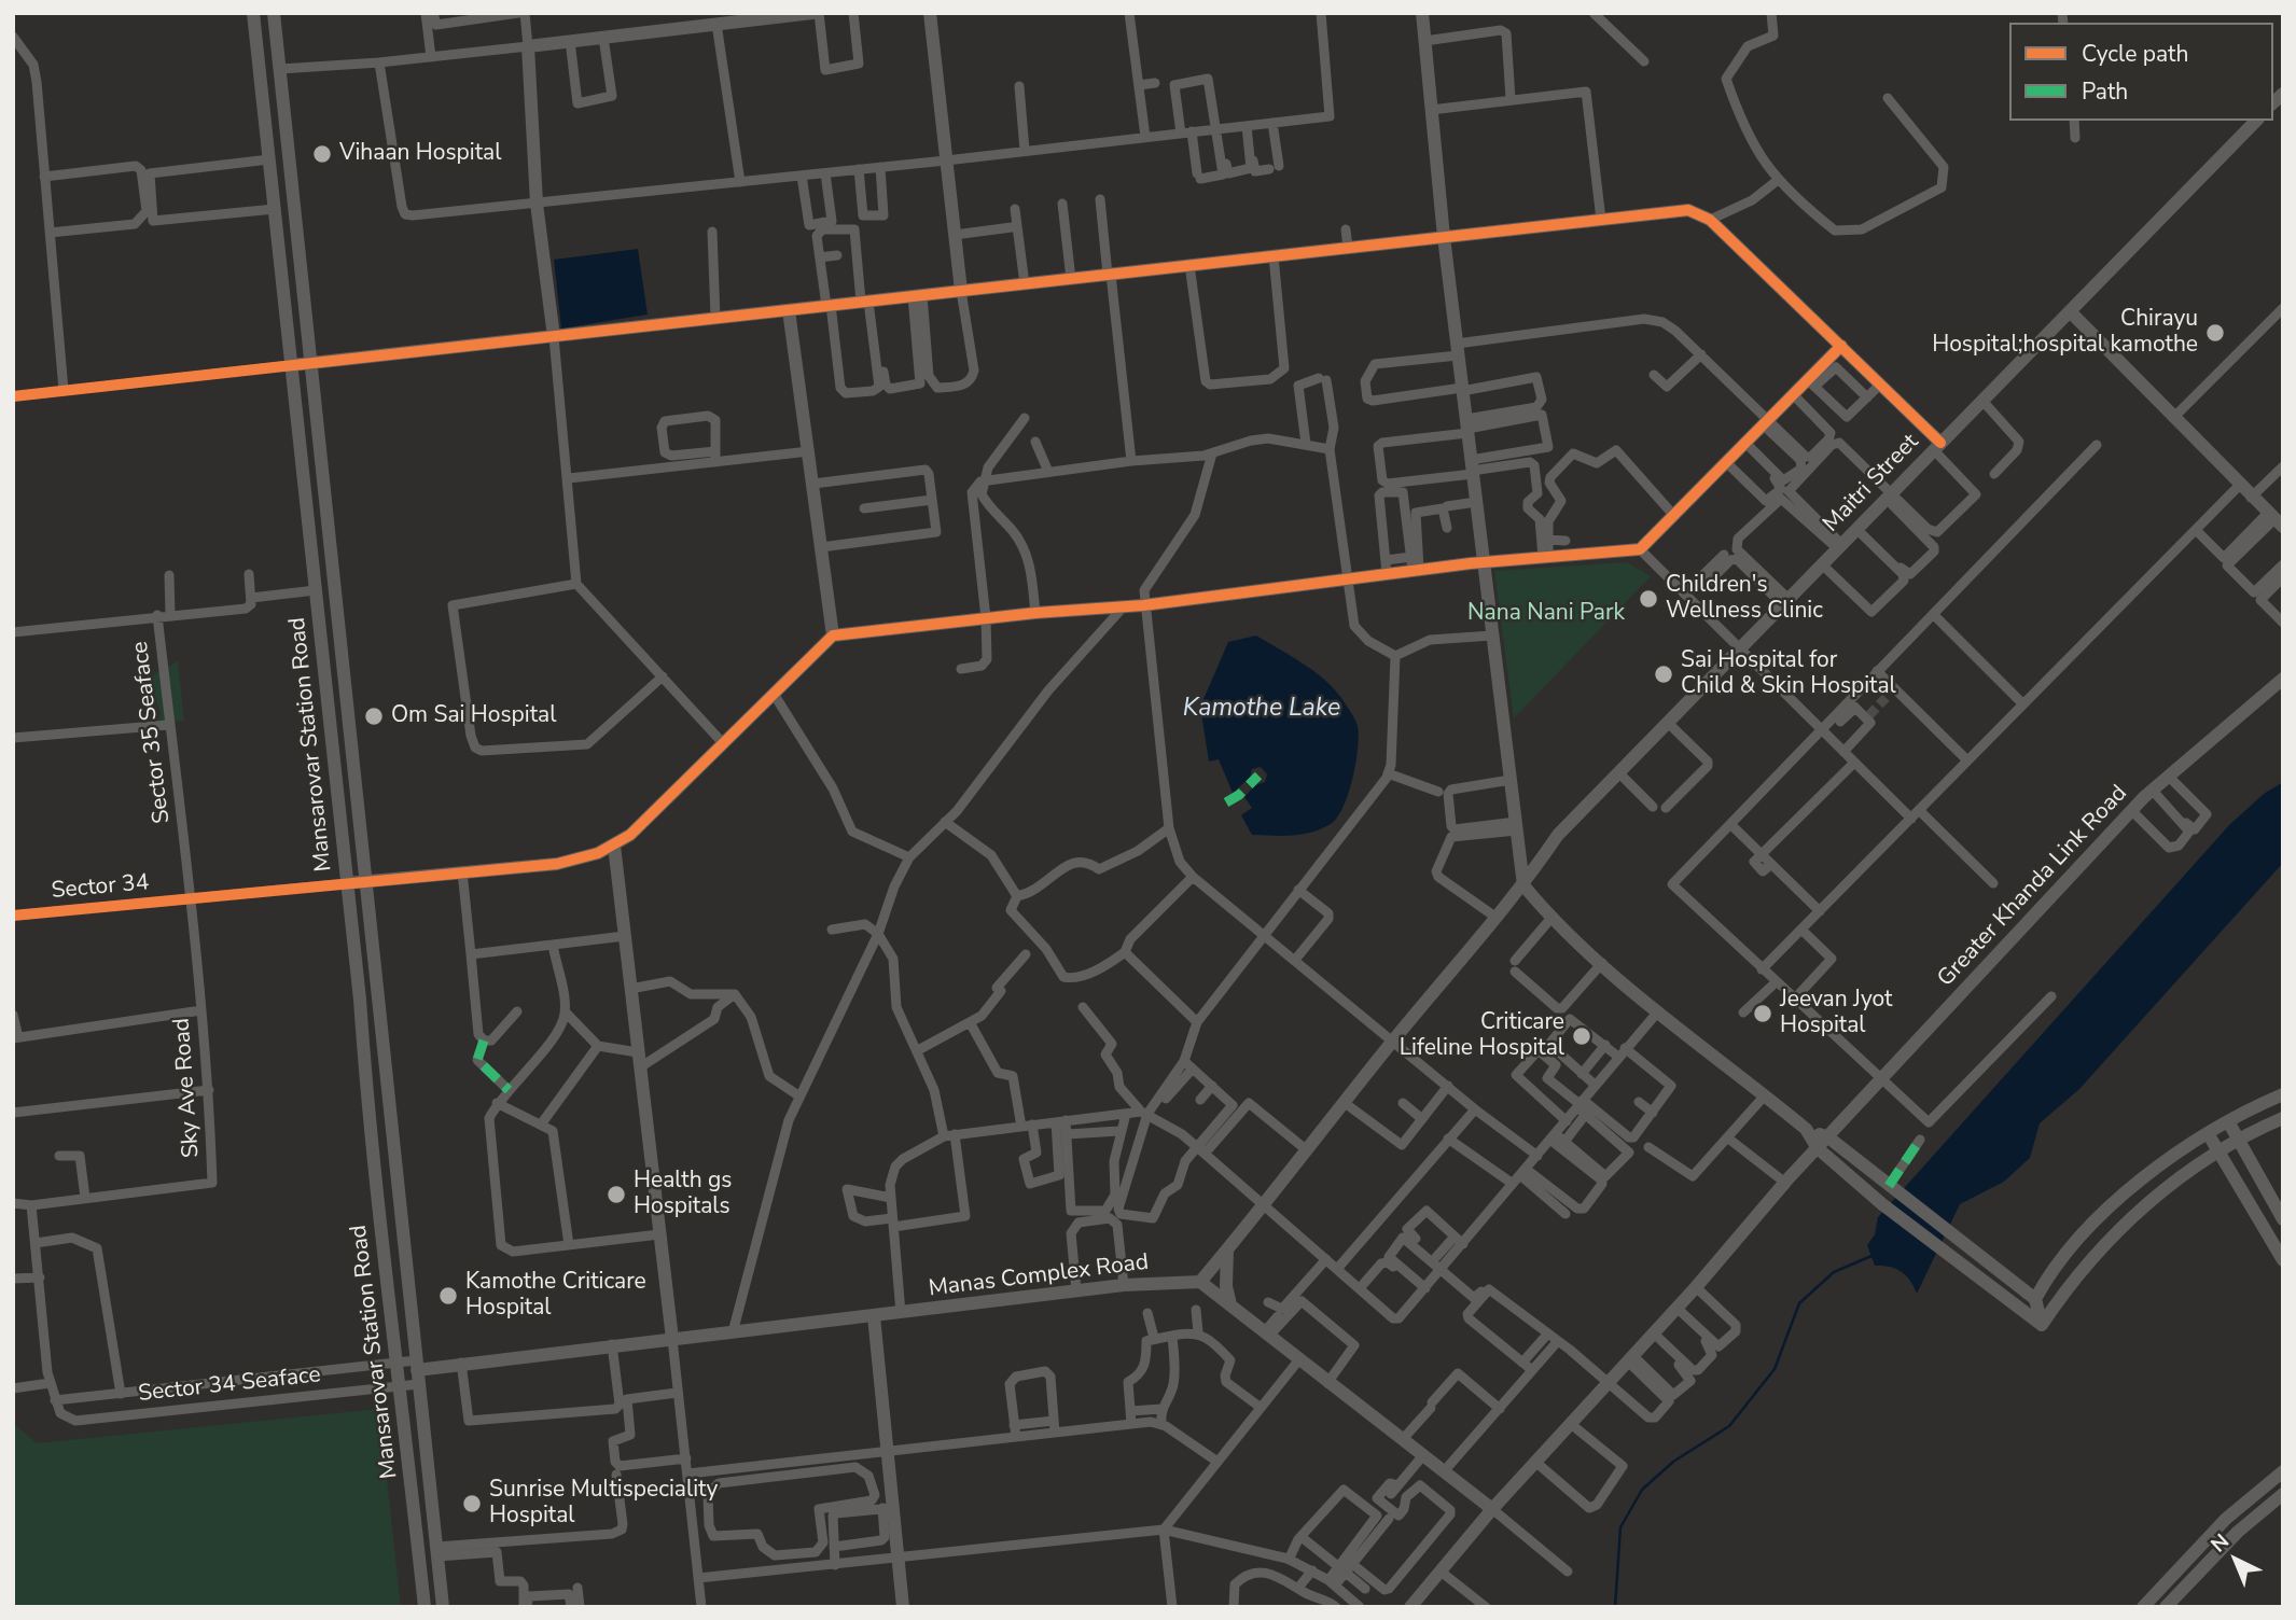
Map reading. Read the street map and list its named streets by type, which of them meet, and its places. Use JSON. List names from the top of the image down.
{
  "streets": {
    "street": [
      "Maitri Street",
      "Sector 35 Seaface",
      "Mansarovar Station Road",
      "Greater Khanda Link Road",
      "Sector 34",
      "Sky Ave Road",
      "Manas Complex Road",
      "Sector 34 Seaface"
    ]
  },
  "crossings": [
    ["Maitri Street", "Manas Complex Road"],
    ["Sector 35 Seaface", "Sector 34"],
    ["Sector 35 Seaface", "Sky Ave Road"],
    ["Mansarovar Station Road", "Sector 34"],
    ["Mansarovar Station Road", "Manas Complex Road"],
    ["Mansarovar Station Road", "Sector 34 Seaface"],
    ["Sector 34", "Sky Ave Road"],
    ["Manas Complex Road", "Sector 34 Seaface"]
  ],
  "water": ["Kamothe Lake"],
  "parks": ["Nana Nani Park"],
  "places": [
    "Vihaan Hospital",
    "Chirayu Hospital;hospital kamothe",
    "Children's Wellness Clinic",
    "Sai Hospital for Child & Skin Hospital",
    "Om Sai Hospital",
    "Jeevan Jyot Hospital",
    "Criticare Lifeline Hospital",
    "Health gs Hospitals",
    "Kamothe Criticare Hospital",
    "Sunrise Multispeciality Hospital"
  ],
  "legend": ["Cycle path", "Path"],
  "north": "top left"
}
